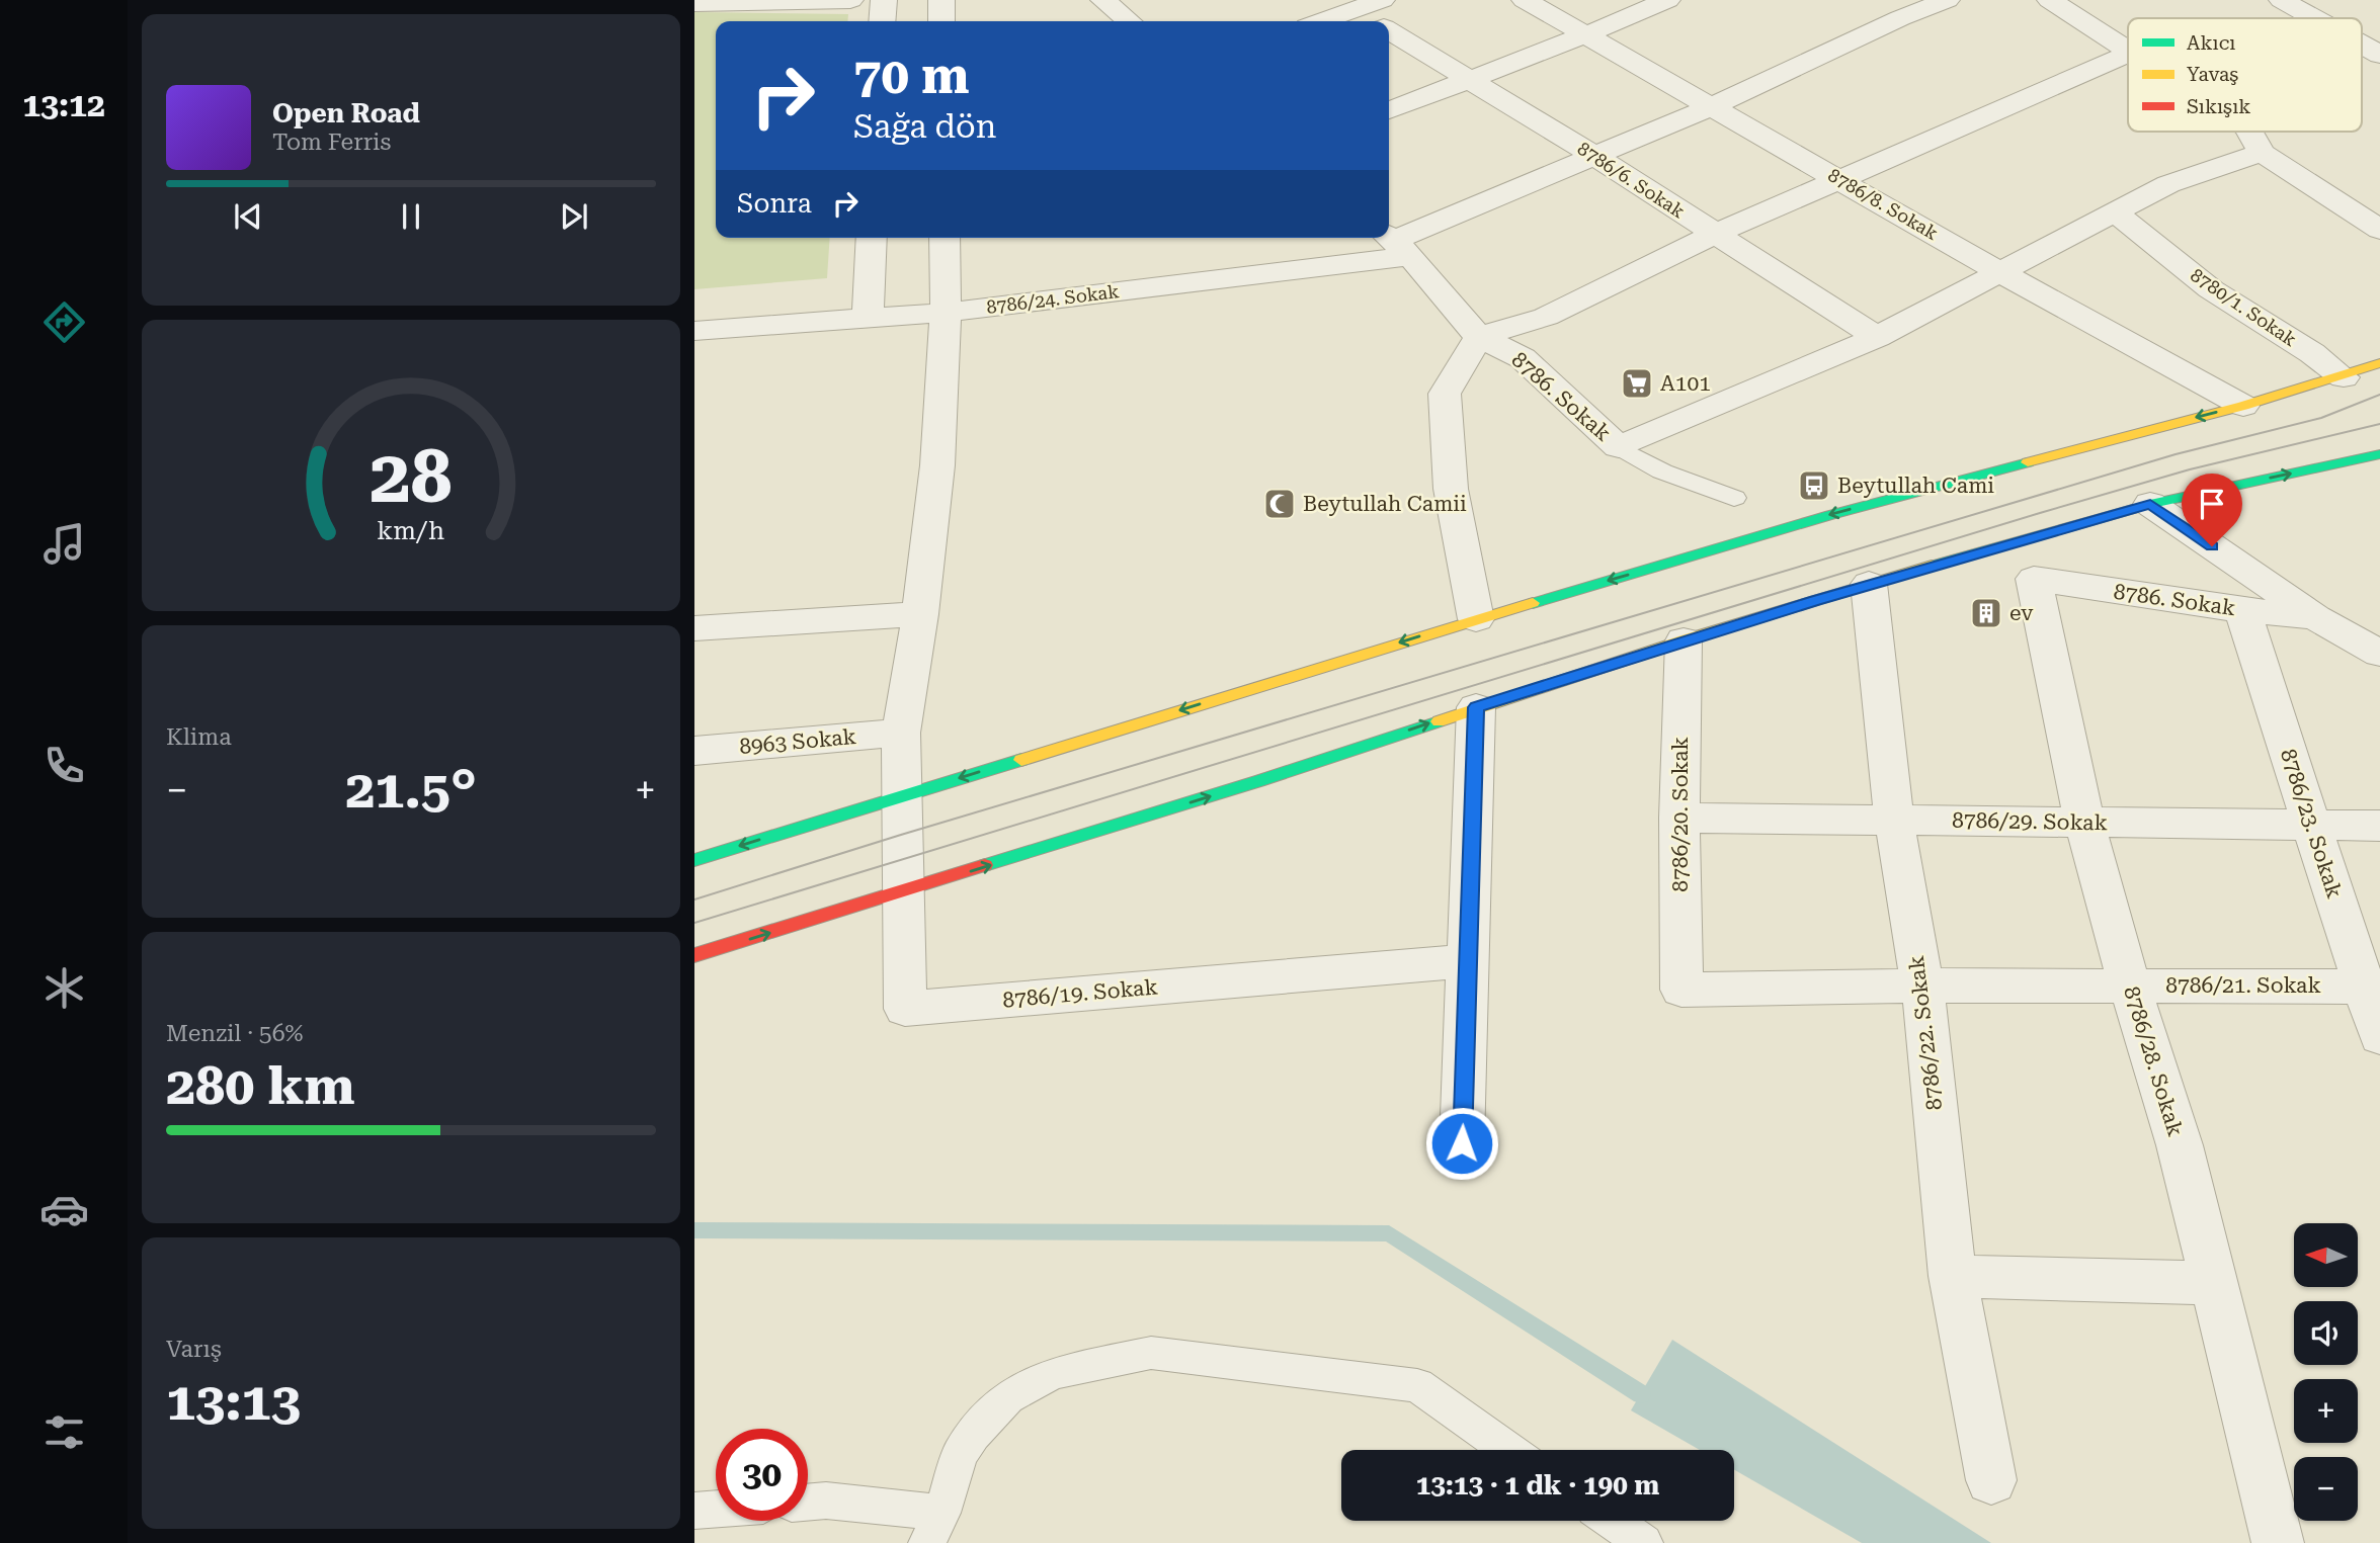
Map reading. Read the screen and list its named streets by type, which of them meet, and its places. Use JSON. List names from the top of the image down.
{
  "streets": {
    "street": [
      "8786/6. Sokak",
      "8786/8. Sokak",
      "8786/24. Sokak",
      "8780/1. Sokak",
      "8786. Sokak",
      "8963 Sokak",
      "8786/20. Sokak",
      "8786/29. Sokak",
      "8786/23. Sokak",
      "8786/21. Sokak",
      "8786/19. Sokak",
      "8786/22. Sokak",
      "8786/28. Sokak"
    ]
  },
  "crossings": [
    ["8786/6. Sokak", "8786/24. Sokak"],
    ["8786/8. Sokak", "8786/24. Sokak"],
    ["8786/24. Sokak", "8786. Sokak"],
    ["8786/24. Sokak", "8786/19. Sokak"],
    ["8786. Sokak", "8786/23. Sokak"],
    ["8786. Sokak", "8786/28. Sokak"],
    ["8963 Sokak", "8786/19. Sokak"],
    ["8786/20. Sokak", "8786/29. Sokak"],
    ["8786/20. Sokak", "8786/21. Sokak"],
    ["8786/29. Sokak", "8786/23. Sokak"],
    ["8786/29. Sokak", "8786/22. Sokak"],
    ["8786/29. Sokak", "8786/28. Sokak"],
    ["8786/23. Sokak", "8786/21. Sokak"],
    ["8786/21. Sokak", "8786/22. Sokak"],
    ["8786/21. Sokak", "8786/28. Sokak"]
  ],
  "places": {
    "supermarket": ["A101"],
    "bus stop": ["Beytullah Cami"],
    "mosque": ["Beytullah Camii"],
    "building": ["ev"]
  },
  "legend": ["Akıcı", "Yavaş", "Sıkışık"],
  "north": "left",
  "page": {
    "tabs": "13:12",
    "turn": ["70 m", "Sağa dön"],
    "song": ["Open Road", "Tom Ferris"],
    "then": "Sonra",
    "tile": [
      "Klima",
      ["Menzil · 56%", "280 km"],
      ["Varış", "13:13"]
    ],
    "heat": ["−", "21.5°", "+"],
    "map_buttons": ["+", "−"],
    "limit": "30",
    "trip": "13:13 · 1 dk · 190 m",
    "gauge": ["28", "km/h"]
  }
}
